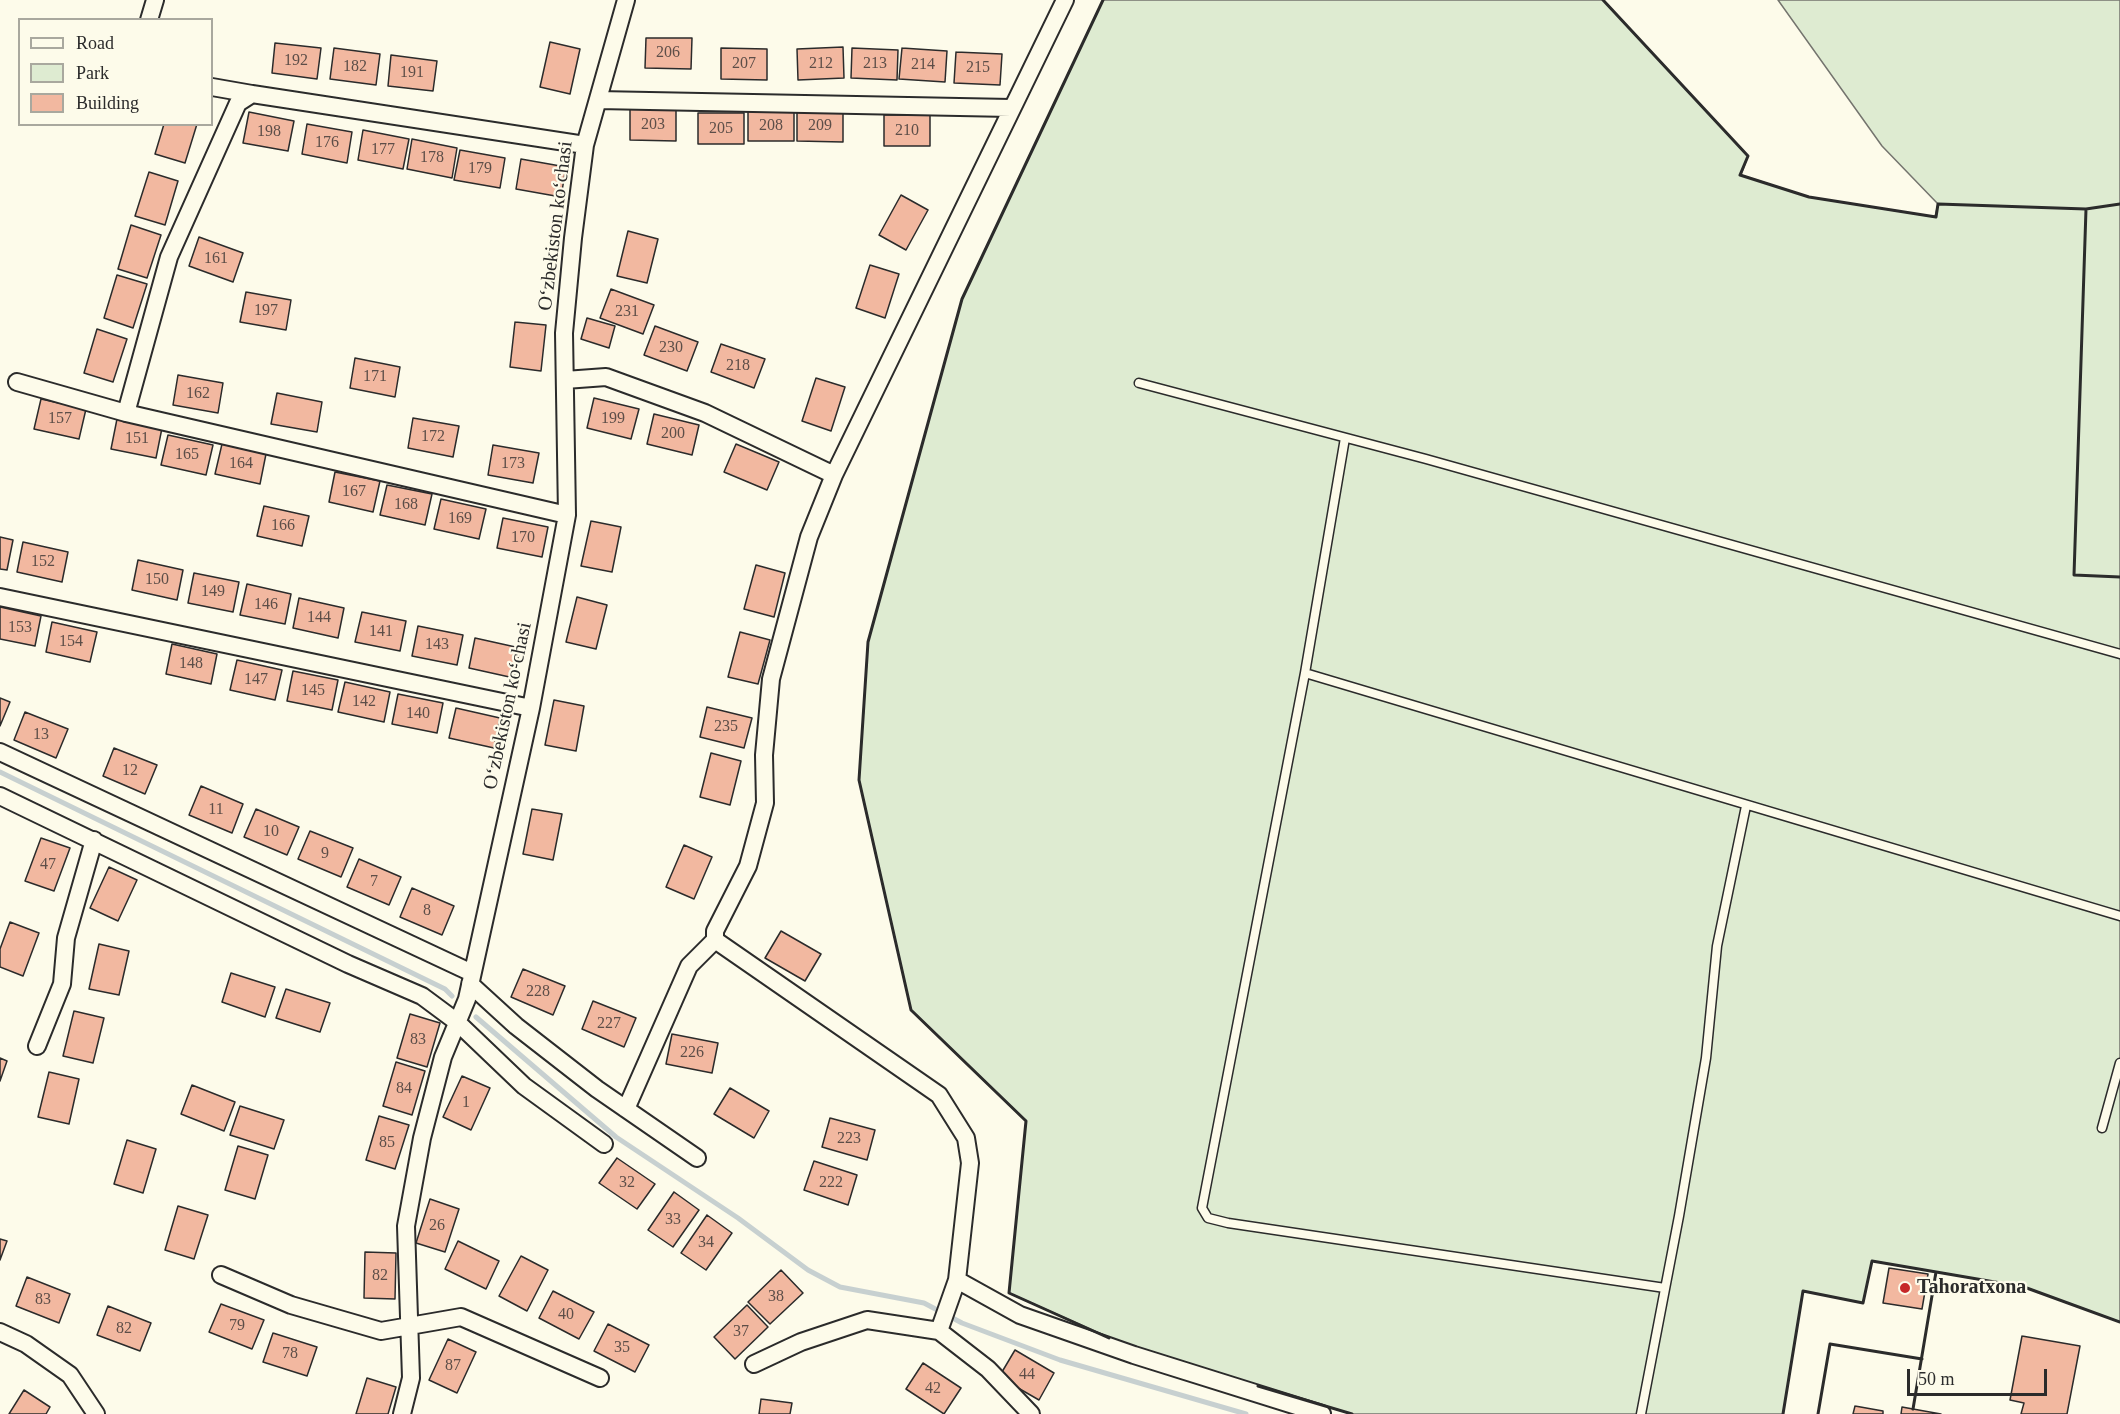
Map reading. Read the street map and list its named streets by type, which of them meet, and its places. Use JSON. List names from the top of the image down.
{
  "streets": {
    "street": ["O‘zbekiston ko‘chasi"]
  },
  "places": ["Tahoratxona"],
  "house_numbers": [
    "206",
    "192",
    "207",
    "212",
    "213",
    "214",
    "182",
    "215",
    "191",
    "203",
    "208",
    "209",
    "205",
    "210",
    "198",
    "176",
    "177",
    "178",
    "179",
    "161",
    "197",
    "231",
    "230",
    "218",
    "171",
    "162",
    "157",
    "199",
    "200",
    "172",
    "151",
    "165",
    "164",
    "173",
    "167",
    "168",
    "169",
    "166",
    "170",
    "152",
    "150",
    "149",
    "146",
    "144",
    "153",
    "141",
    "154",
    "143",
    "148",
    "147",
    "145",
    "142",
    "140",
    "235",
    "13",
    "12",
    "11",
    "10",
    "9",
    "47",
    "7",
    "8",
    "228",
    "227",
    "83",
    "226",
    "84",
    "1",
    "223",
    "85",
    "32",
    "222",
    "33",
    "26",
    "34",
    "82",
    "38",
    "83",
    "40",
    "79",
    "82",
    "37",
    "35",
    "78",
    "87",
    "44",
    "42"
  ],
  "legend": ["Road", "Park", "Building"],
  "scale_bar": "50 m"
}
